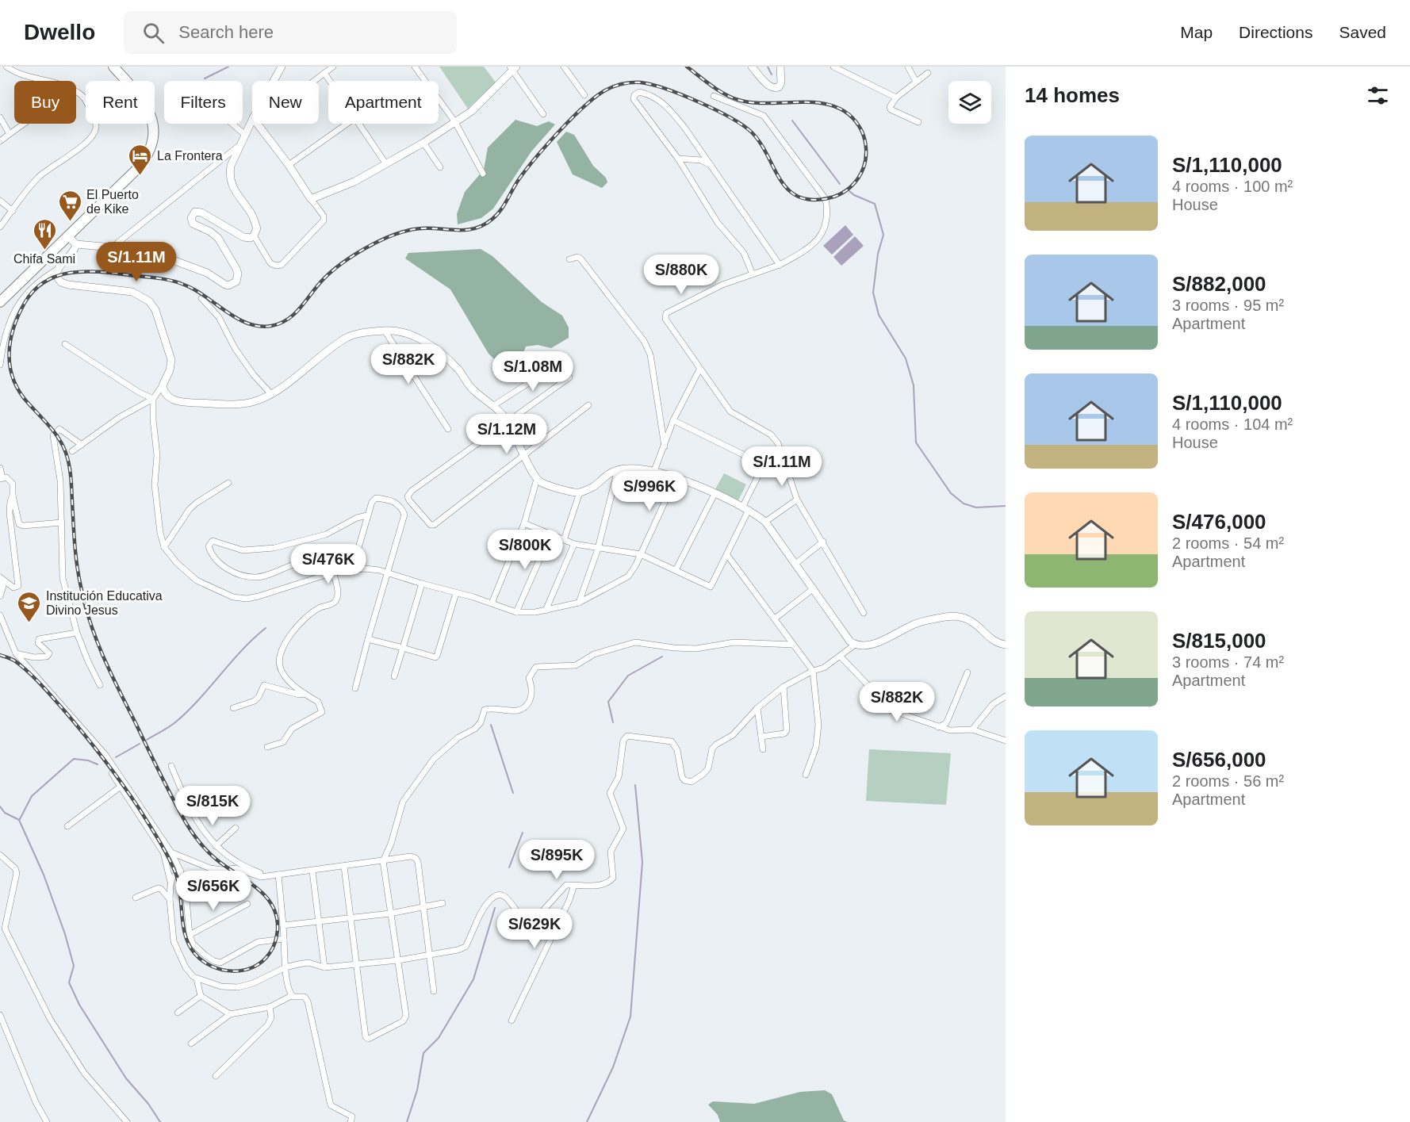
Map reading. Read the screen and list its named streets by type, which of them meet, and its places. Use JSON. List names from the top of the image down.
{
  "places": {
    "hotel": ["La Frontera"],
    "supermarket": ["El Puerto de Kike"],
    "restaurant": ["Chifa Sami"],
    "school or university": ["Institución Educativa Divino Jesus"]
  },
  "page": {
    "header": "Dwello",
    "search": "Search here",
    "nav": ["Map", "Directions", "Saved"],
    "heading": "14 homes",
    "chip": [
      "Buy",
      "Rent",
      "Filters",
      "New",
      "Apartment"
    ],
    "list": [
      {
        "name": "S/1,110,000",
        "note": "4 rooms · 100 m² · House"
      },
      {
        "name": "S/882,000",
        "note": "3 rooms · 95 m² · Apartment"
      },
      {
        "name": "S/1,110,000",
        "note": "4 rooms · 104 m² · House"
      },
      {
        "name": "S/476,000",
        "note": "2 rooms · 54 m² · Apartment"
      },
      {
        "name": "S/815,000",
        "note": "3 rooms · 74 m² · Apartment"
      },
      {
        "name": "S/656,000",
        "note": "2 rooms · 56 m² · Apartment"
      }
    ],
    "price": [
      "S/1.11M",
      "S/880K",
      "S/882K",
      "S/1.08M",
      "S/1.12M",
      "S/1.11M",
      "S/996K",
      "S/800K",
      "S/476K",
      "S/882K",
      "S/815K",
      "S/895K",
      "S/656K",
      "S/629K"
    ]
  }
}
